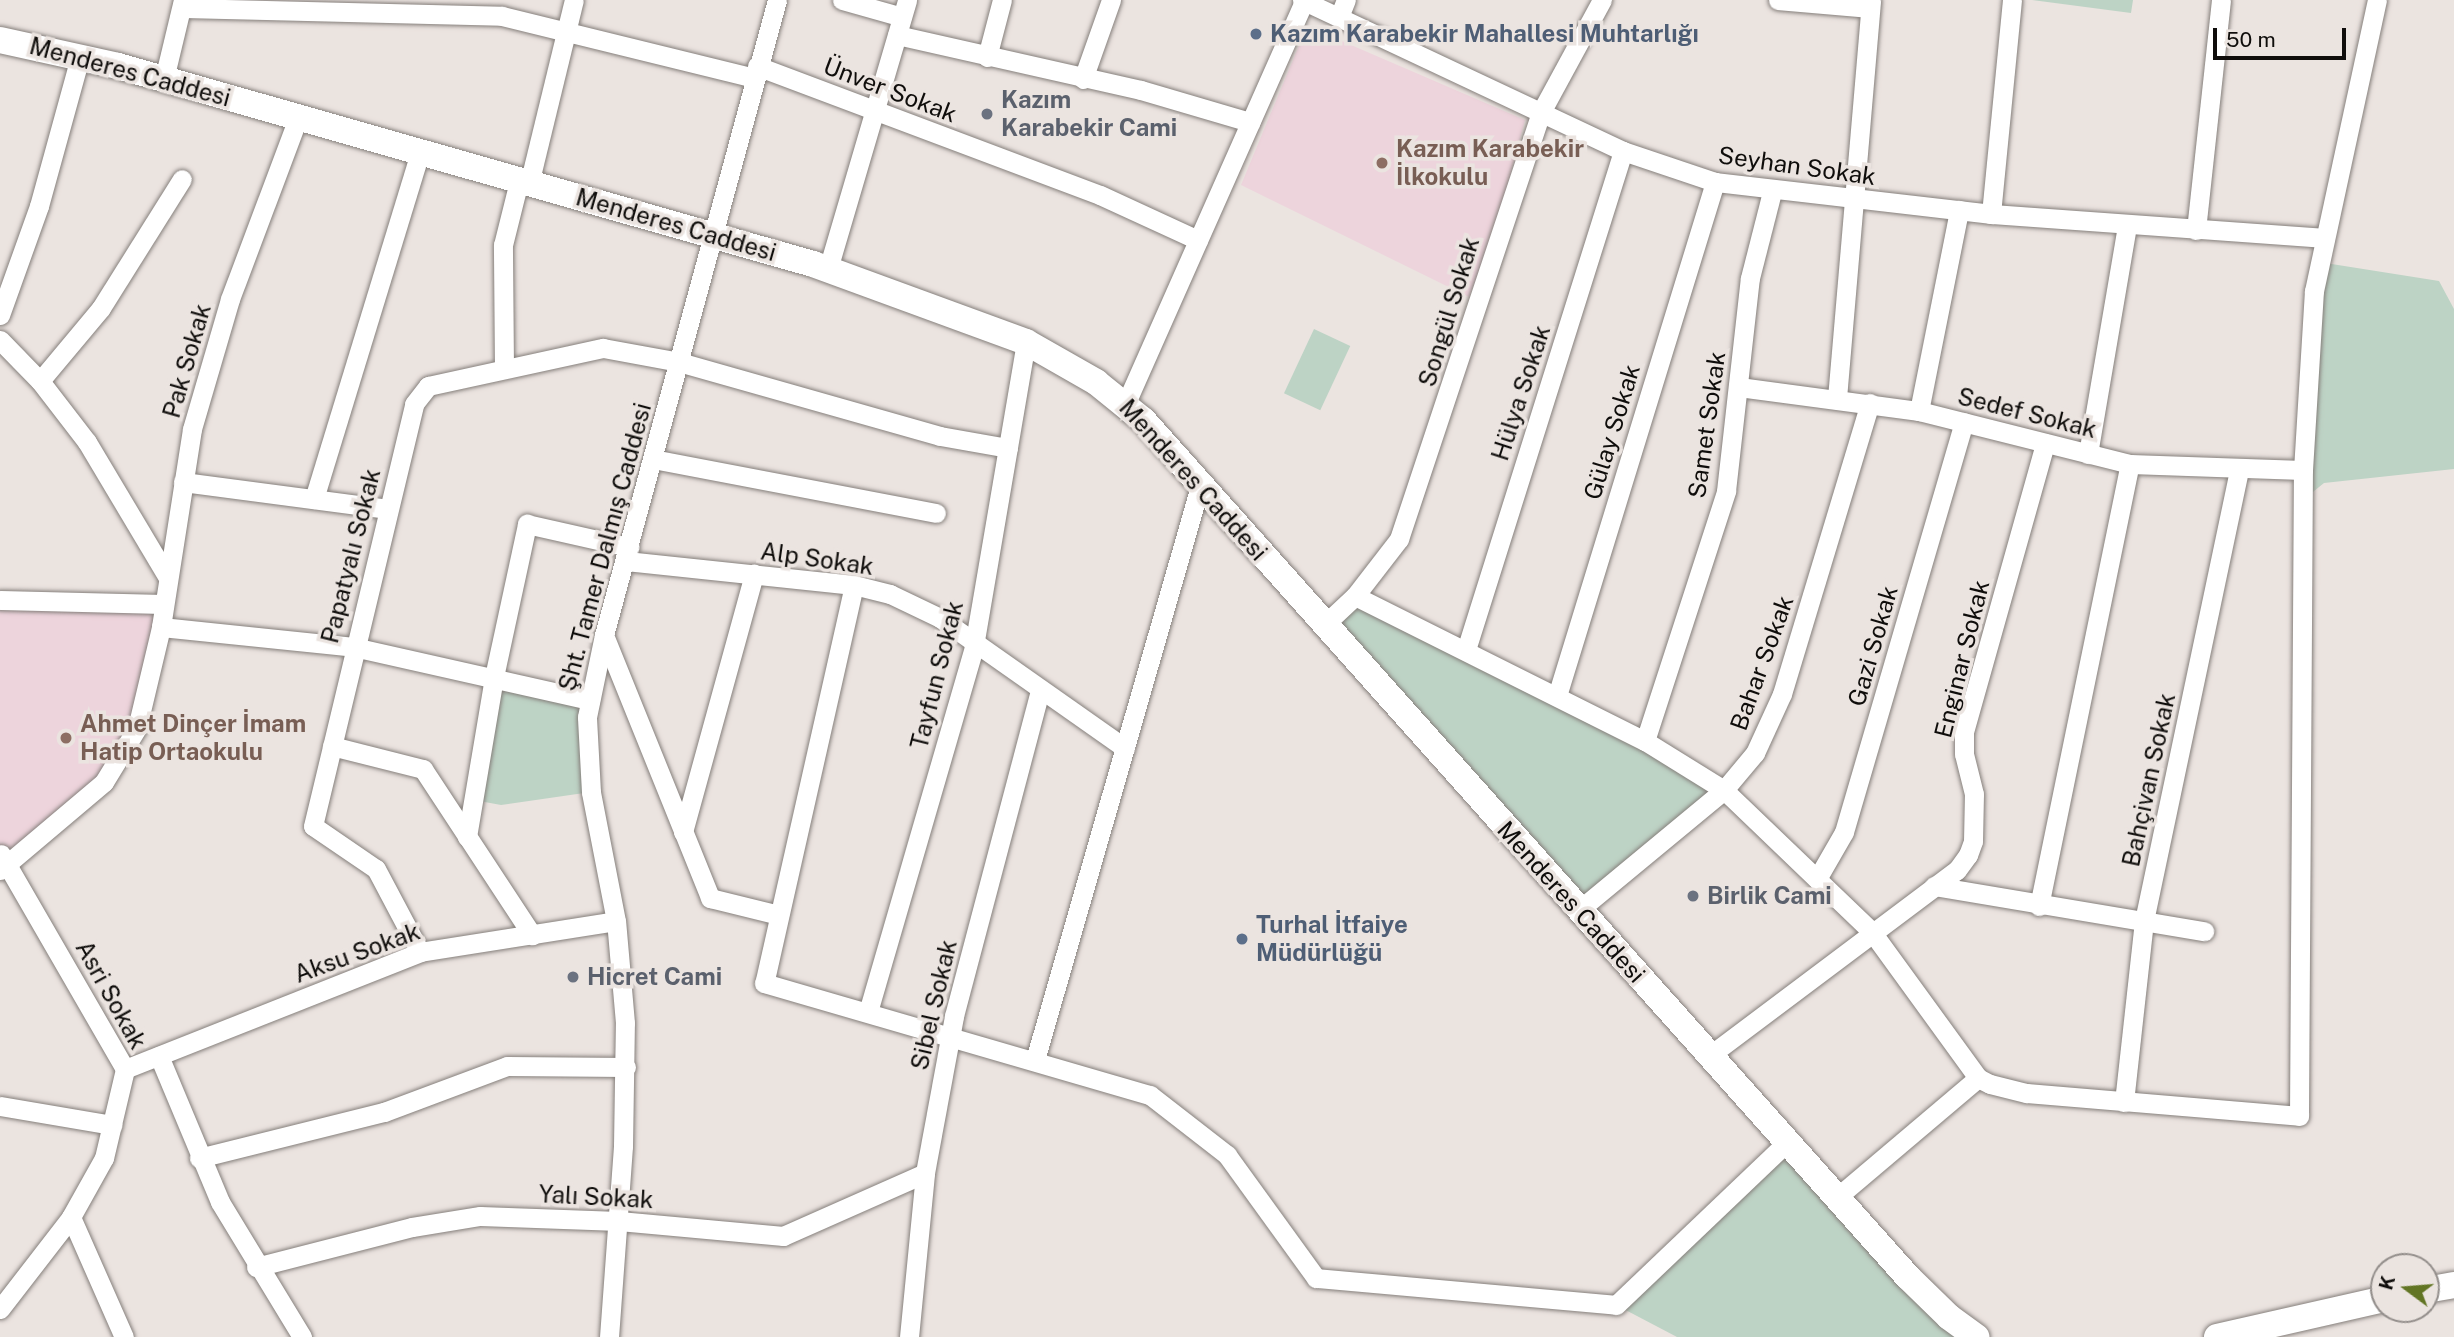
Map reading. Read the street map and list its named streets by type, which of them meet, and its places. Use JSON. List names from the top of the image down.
{
  "streets": {
    "street": [
      "Menderes Caddesi",
      "Ünver Sokak",
      "Seyhan Sokak",
      "Songül Sokak",
      "Pak Sokak",
      "Hülya Sokak",
      "Sedef Sokak",
      "Samet Sokak",
      "Gülay Sokak",
      "Şht. Tamer Dalmış Caddesi",
      "Papatyalı Sokak",
      "Alp Sokak",
      "Gazi Sokak",
      "Enginar Sokak",
      "Bahar Sokak",
      "Tayfun Sokak",
      "Bahçivan Sokak",
      "Aksu Sokak",
      "Asri Sokak",
      "Sibel Sokak",
      "Yalı Sokak"
    ]
  },
  "crossings": [
    ["Menderes Caddesi", "Songül Sokak"],
    ["Menderes Caddesi", "Pak Sokak"],
    ["Menderes Caddesi", "Şht. Tamer Dalmış Caddesi"],
    ["Menderes Caddesi", "Enginar Sokak"],
    ["Menderes Caddesi", "Bahar Sokak"],
    ["Menderes Caddesi", "Tayfun Sokak"],
    ["Ünver Sokak", "Şht. Tamer Dalmış Caddesi"],
    ["Seyhan Sokak", "Songül Sokak"],
    ["Seyhan Sokak", "Hülya Sokak"],
    ["Seyhan Sokak", "Samet Sokak"],
    ["Seyhan Sokak", "Gülay Sokak"],
    ["Pak Sokak", "Asri Sokak"],
    ["Sedef Sokak", "Samet Sokak"],
    ["Sedef Sokak", "Gazi Sokak"],
    ["Sedef Sokak", "Enginar Sokak"],
    ["Sedef Sokak", "Bahar Sokak"],
    ["Sedef Sokak", "Bahçivan Sokak"],
    ["Şht. Tamer Dalmış Caddesi", "Papatyalı Sokak"],
    ["Şht. Tamer Dalmış Caddesi", "Alp Sokak"],
    ["Şht. Tamer Dalmış Caddesi", "Aksu Sokak"],
    ["Şht. Tamer Dalmış Caddesi", "Yalı Sokak"],
    ["Papatyalı Sokak", "Tayfun Sokak"],
    ["Papatyalı Sokak", "Aksu Sokak"],
    ["Alp Sokak", "Tayfun Sokak"],
    ["Alp Sokak", "Sibel Sokak"],
    ["Aksu Sokak", "Asri Sokak"],
    ["Sibel Sokak", "Yalı Sokak"]
  ],
  "places": [
    "Kazım Karabekir Mahallesi Muhtarlığı",
    "Kazım Karabekir Cami",
    "Kazım Karabekir İlkokulu",
    "Ahmet Dinçer İmam Hatip Ortaokulu",
    "Birlik Cami",
    "Turhal İtfaiye Müdürlüğü",
    "Hicret Cami"
  ],
  "scale_bar": "50 m",
  "north": "left"
}
